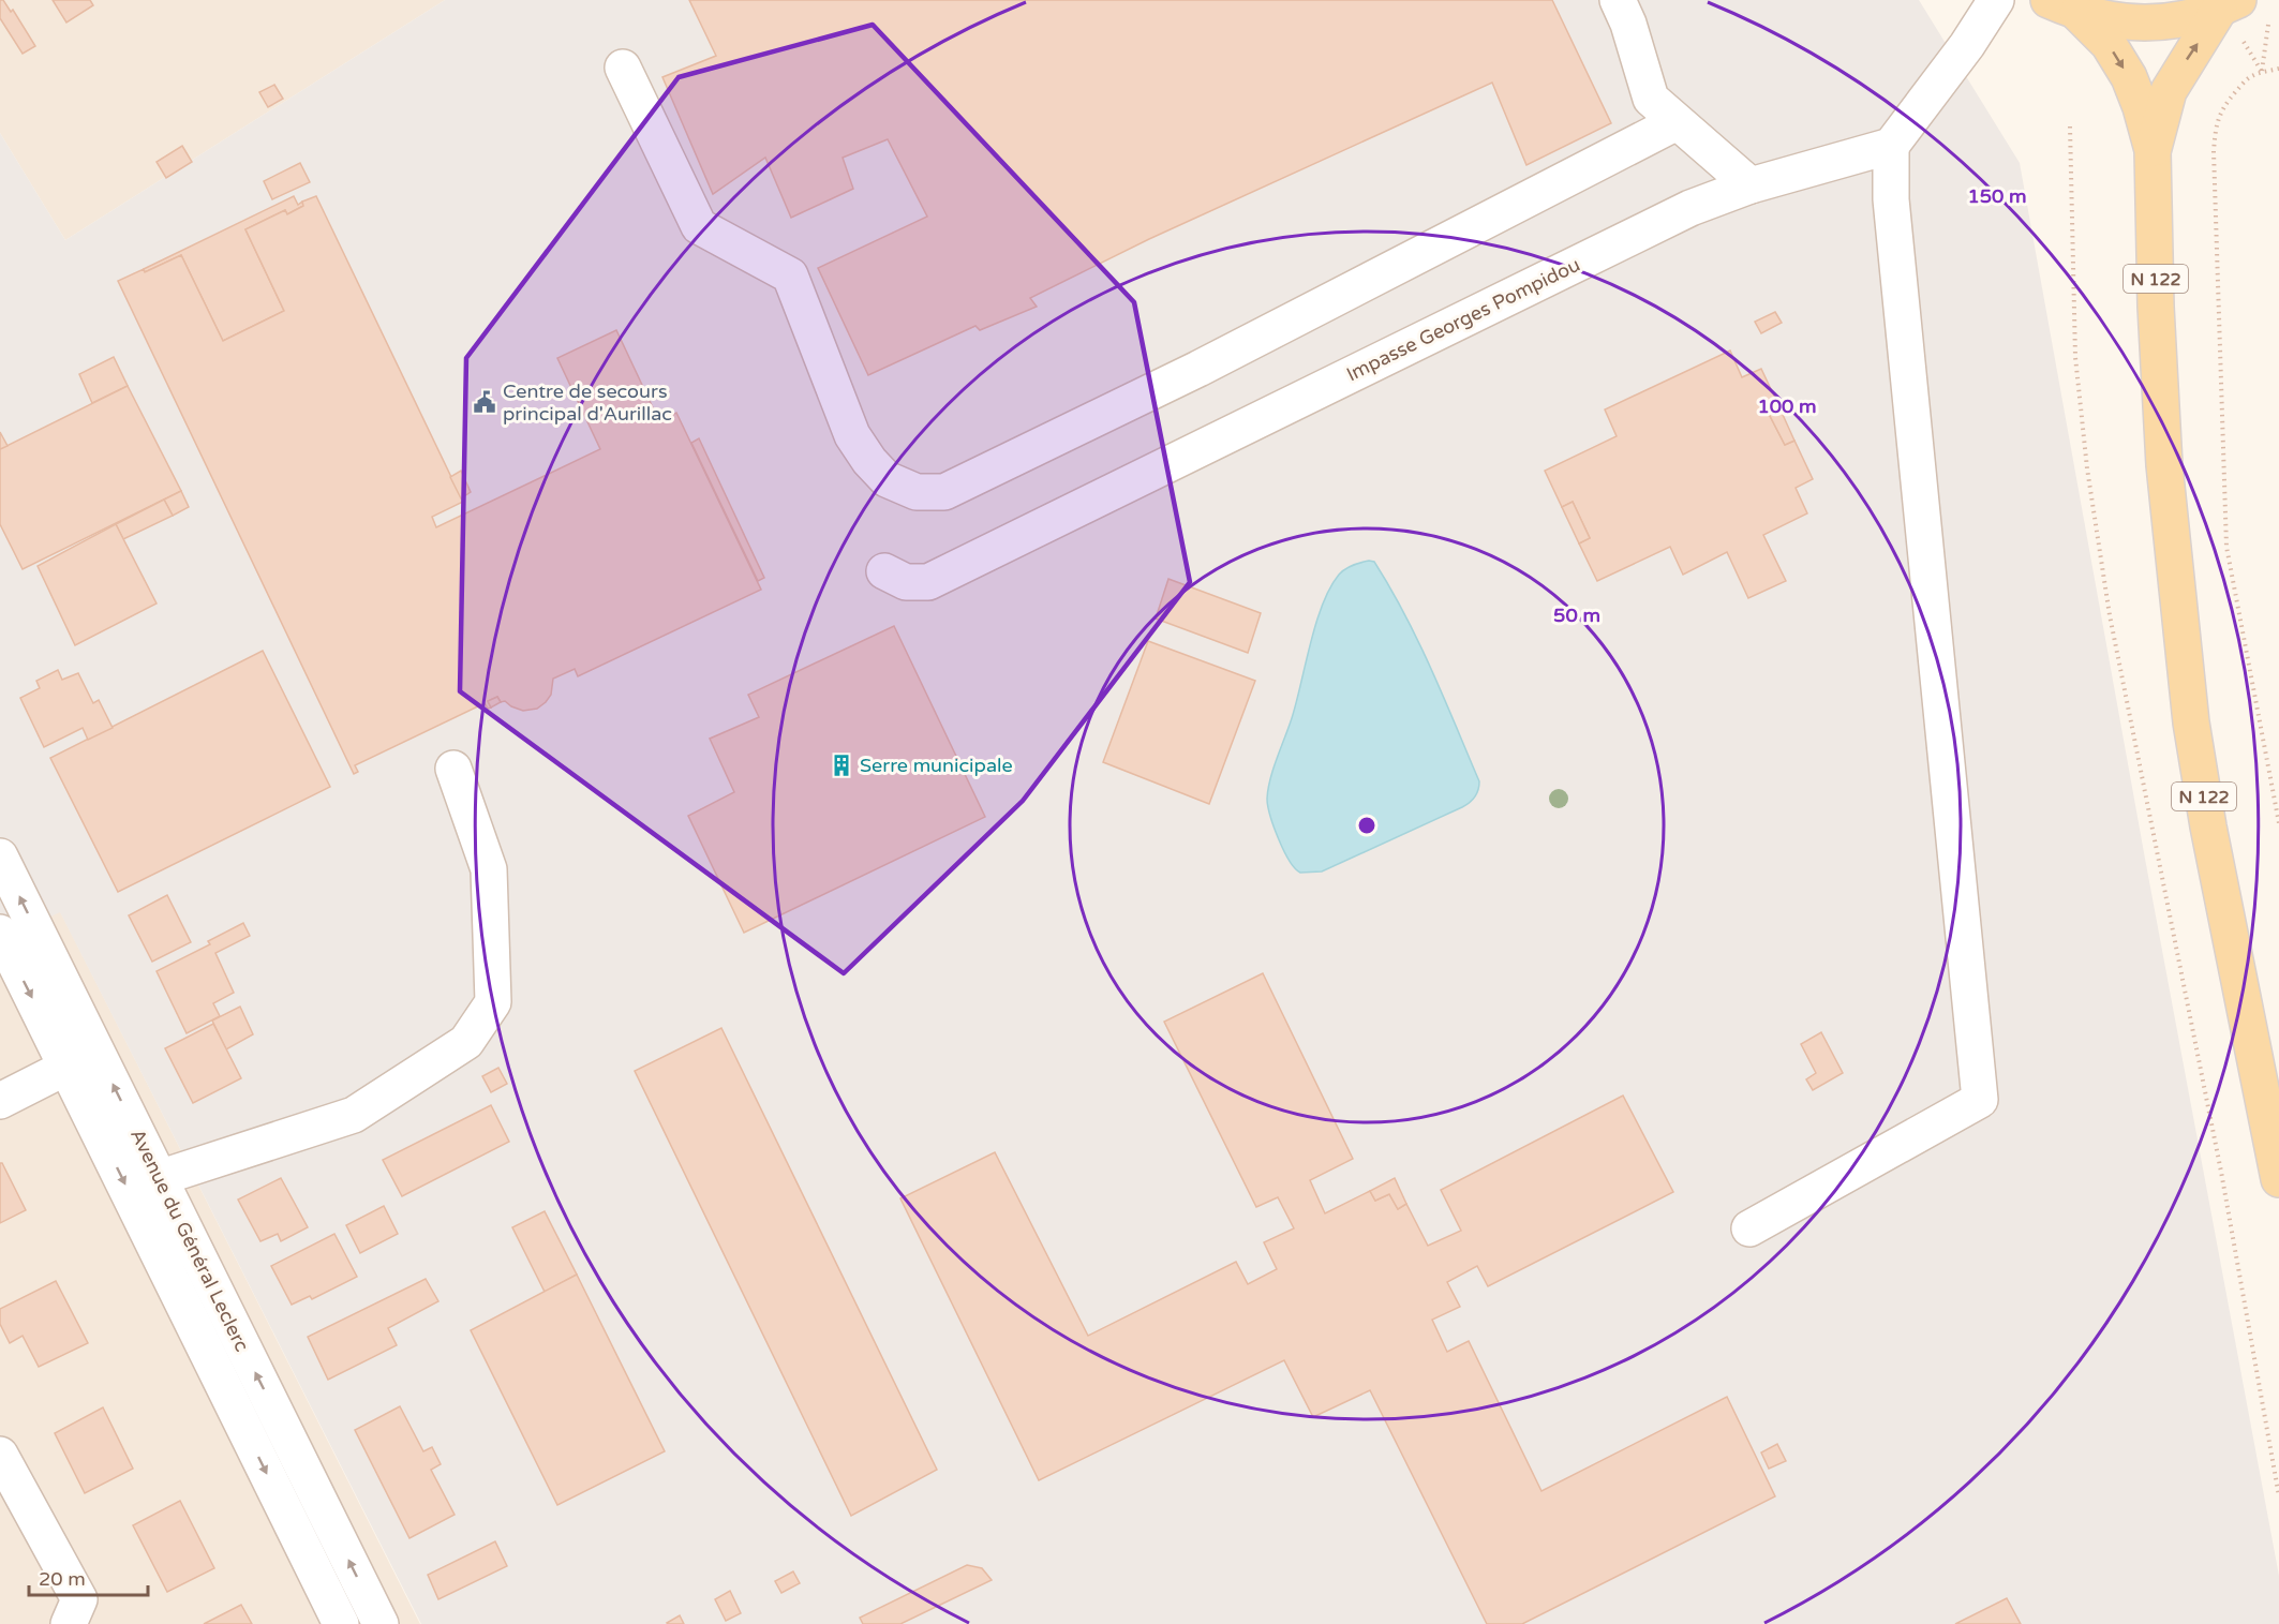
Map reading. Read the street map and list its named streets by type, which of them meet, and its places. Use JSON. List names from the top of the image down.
{
  "streets": {
    "main road": ["N 122"],
    "street": ["Impasse Georges Pompidou", "Avenue du Général Leclerc"]
  },
  "places": {
    "public building": ["Centre de secours principal d'Aurillac"],
    "building": ["Serre municipale"]
  },
  "scale_bar": "20 m",
  "rings": ["150 m", "100 m", "50 m"]
}
